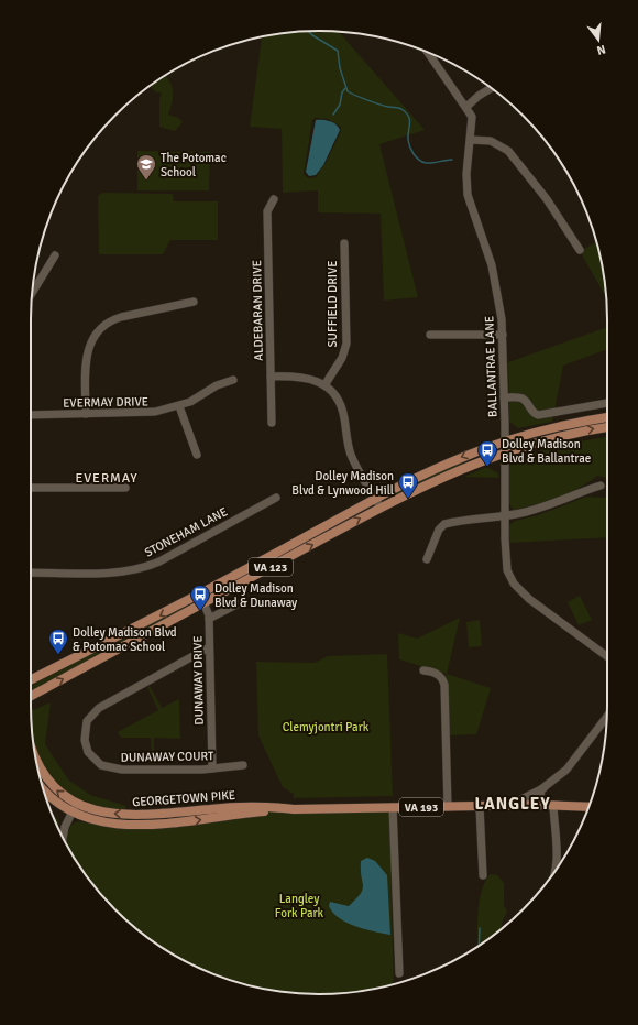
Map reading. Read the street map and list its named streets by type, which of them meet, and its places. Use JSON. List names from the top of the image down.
{
  "streets": {
    "main road": ["VA 123", "GEORGETOWN PIKE", "VA 193"],
    "street": [
      "SUFFIELD DRIVE",
      "ALDEBARAN DRIVE",
      "BALLANTRAE LANE",
      "EVERMAY DRIVE",
      "STONEHAM LANE",
      "DUNAWAY DRIVE",
      "DUNAWAY COURT"
    ]
  },
  "crossings": [
    ["BALLANTRAE LANE", "VA 123"],
    ["VA 123", "DUNAWAY DRIVE"],
    ["DUNAWAY DRIVE", "DUNAWAY COURT"]
  ],
  "districts": ["EVERMAY", "LANGLEY"],
  "parks": ["Clemyjontri Park", "Langley Fork Park"],
  "places": {
    "school or university": ["The Potomac School"],
    "bus stop": [
      "Dolley Madison Blvd & Ballantrae",
      "Dolley Madison Blvd & Lynwood Hill",
      "Dolley Madison Blvd & Dunaway",
      "Dolley Madison Blvd & Potomac School"
    ]
  },
  "north": "bottom"
}
